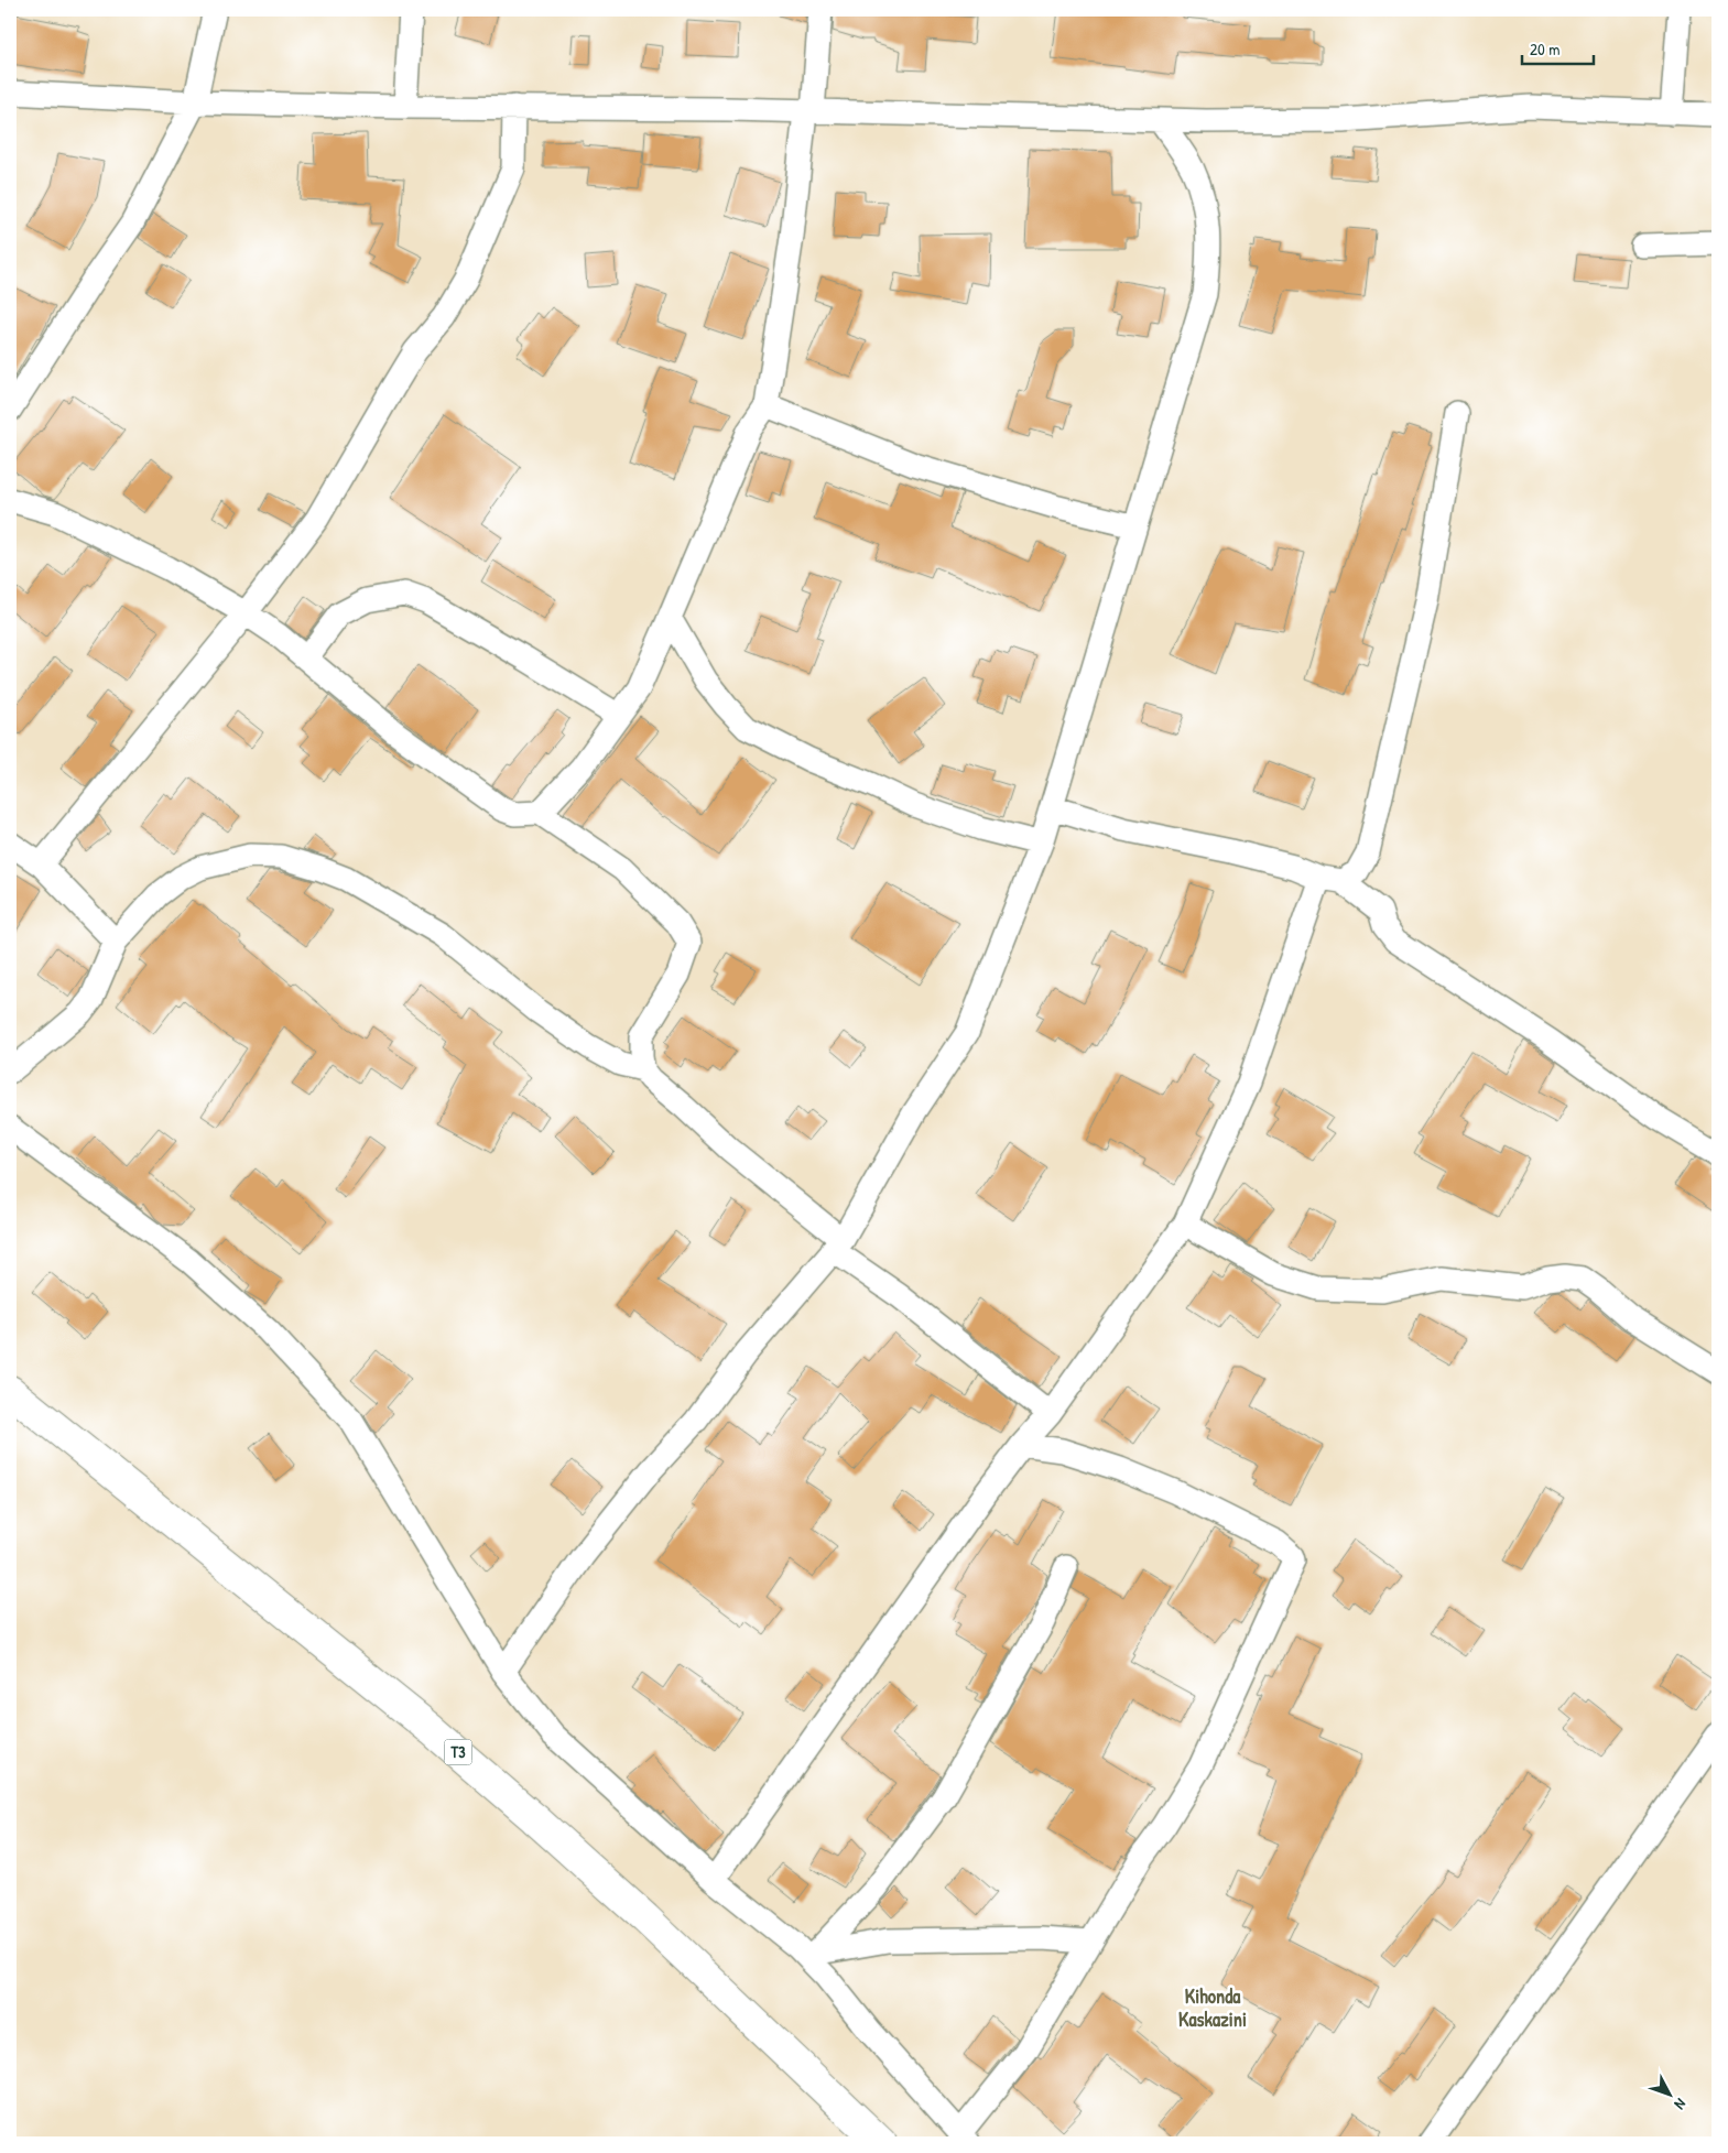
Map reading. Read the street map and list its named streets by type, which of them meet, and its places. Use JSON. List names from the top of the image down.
{
  "streets": {
    "highway": ["T3"]
  },
  "districts": ["Kihonda Kaskazini"],
  "scale_bar": "20 m",
  "north": "bottom right"
}
